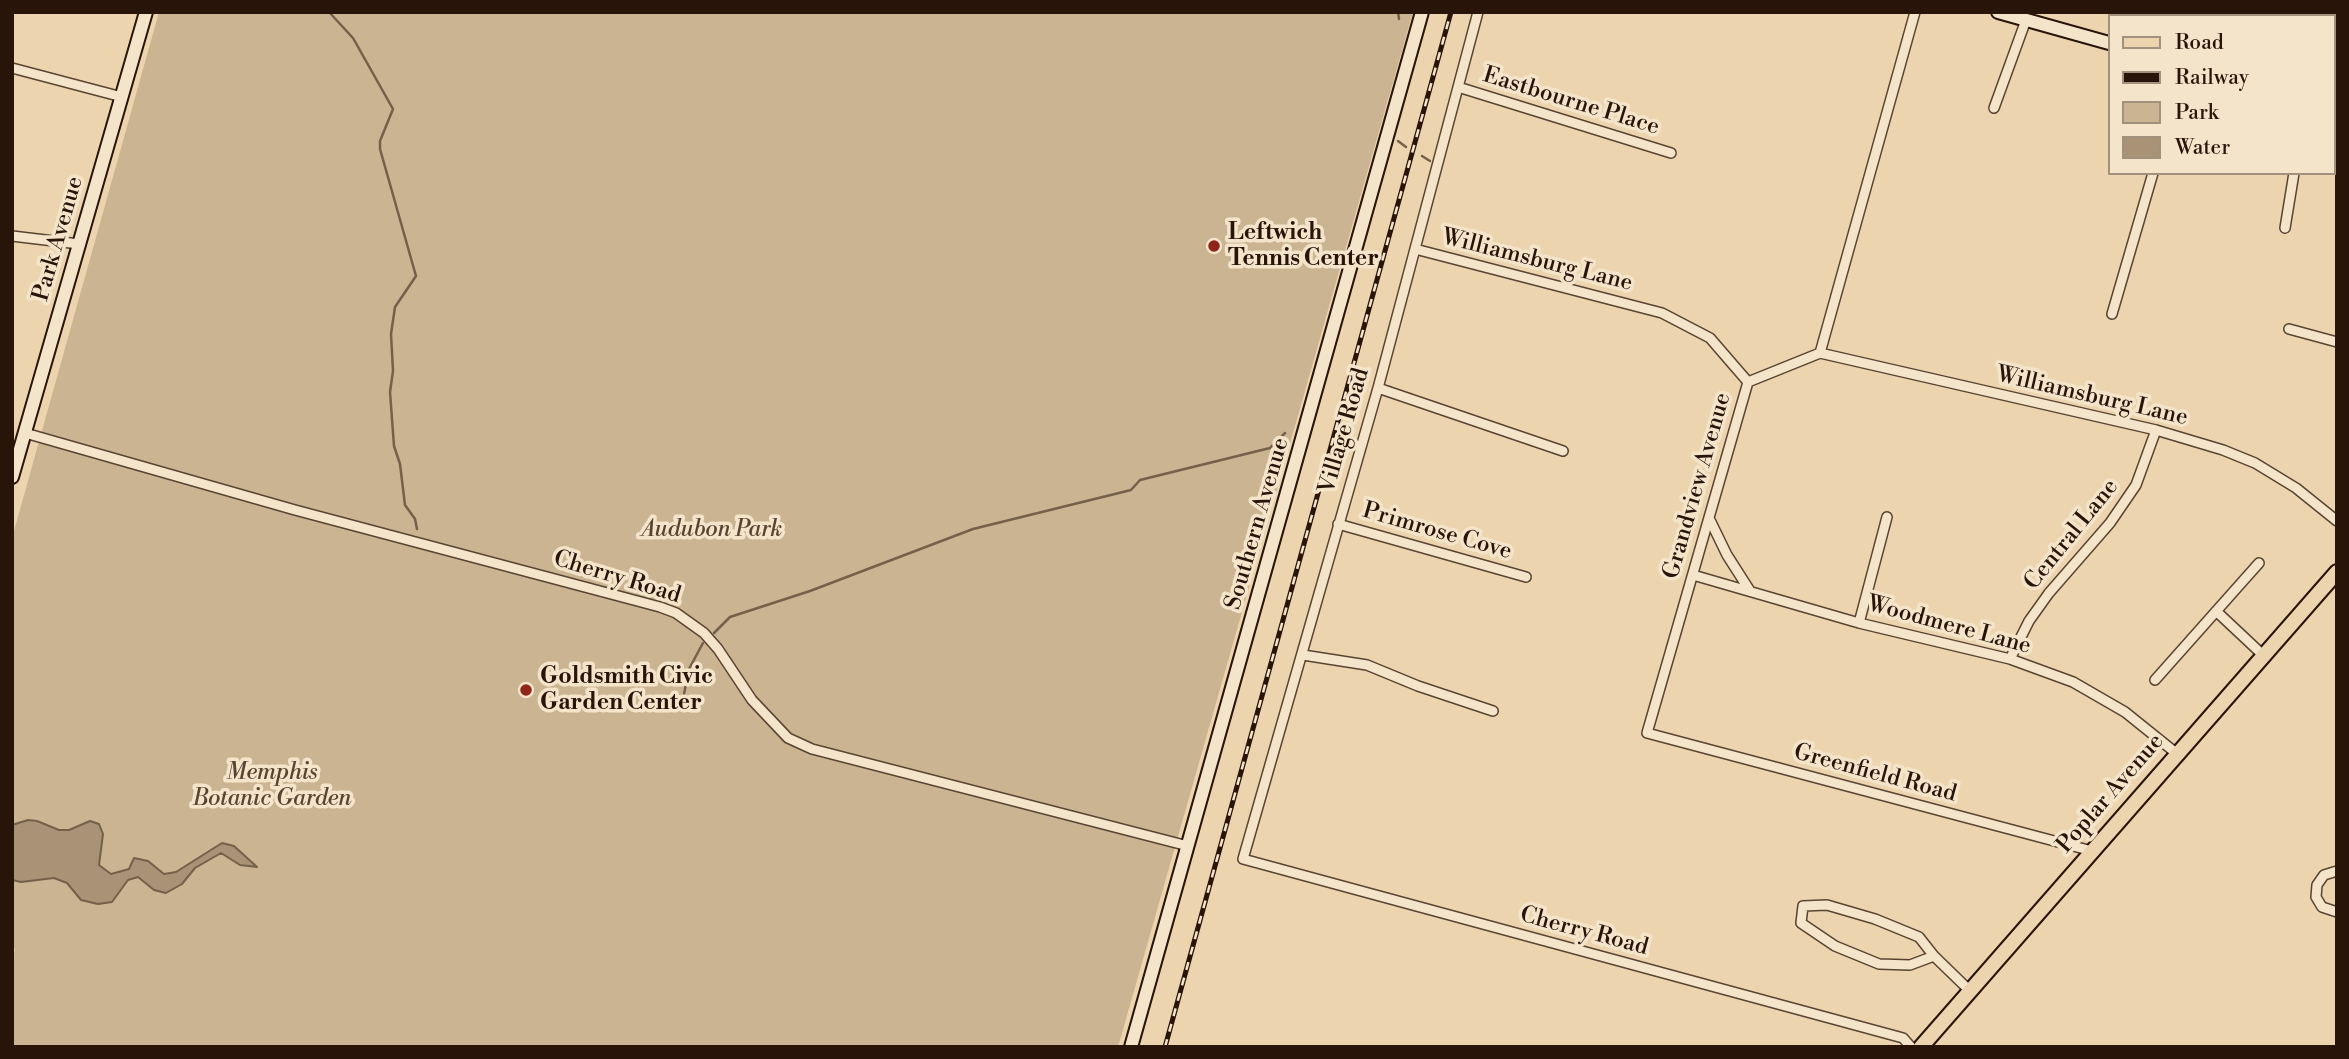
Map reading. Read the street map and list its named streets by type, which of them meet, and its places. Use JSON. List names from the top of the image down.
{
  "streets": {
    "main road": ["Poplar Avenue"],
    "street": [
      "Eastbourne Place",
      "Park Avenue",
      "Williamsburg Lane",
      "Village Road",
      "Grandview Avenue",
      "Southern Avenue",
      "Primrose Cove",
      "Central Lane",
      "Cherry Road",
      "Woodmere Lane",
      "Greenfield Road"
    ]
  },
  "crossings": [
    ["Eastbourne Place", "Village Road"],
    ["Park Avenue", "Cherry Road"],
    ["Williamsburg Lane", "Village Road"],
    ["Williamsburg Lane", "Grandview Avenue"],
    ["Williamsburg Lane", "Central Lane"],
    ["Village Road", "Primrose Cove"],
    ["Village Road", "Cherry Road"],
    ["Grandview Avenue", "Woodmere Lane"],
    ["Grandview Avenue", "Greenfield Road"],
    ["Southern Avenue", "Cherry Road"],
    ["Central Lane", "Woodmere Lane"],
    ["Woodmere Lane", "Poplar Avenue"],
    ["Greenfield Road", "Poplar Avenue"]
  ],
  "parks": ["Audubon Park", "Memphis Botanic Garden"],
  "places": ["Leftwich Tennis Center", "Goldsmith Civic Garden Center"],
  "legend": [
    "Road",
    "Railway",
    "Park",
    "Water"
  ]
}
